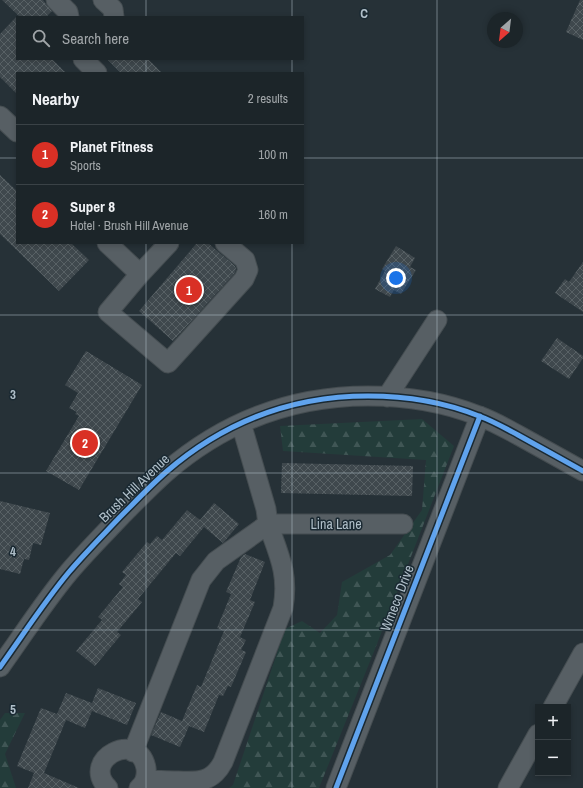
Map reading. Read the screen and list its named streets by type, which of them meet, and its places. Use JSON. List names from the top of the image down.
{
  "streets": {
    "street": ["Brush Hill Avenue", "Lina Lane", "Wmeco Drive"]
  },
  "crossings": [
    ["Brush Hill Avenue", "Wmeco Drive"]
  ],
  "north": "bottom left",
  "page": {
    "search": "Search here",
    "heading": ["Nearby", "2 results"],
    "list": [
      {
        "mark": "1",
        "name": "Planet Fitness",
        "note": "Sports",
        "value": "100 m"
      },
      {
        "mark": "2",
        "name": "Super 8",
        "note": "Hotel · Brush Hill Avenue",
        "value": "160 m"
      }
    ],
    "pins": ["1", "2"],
    "map_buttons": ["+", "−"]
  },
  "grid": {
    "columns": ["C"],
    "rows": ["3", "4", "5"]
  }
}
